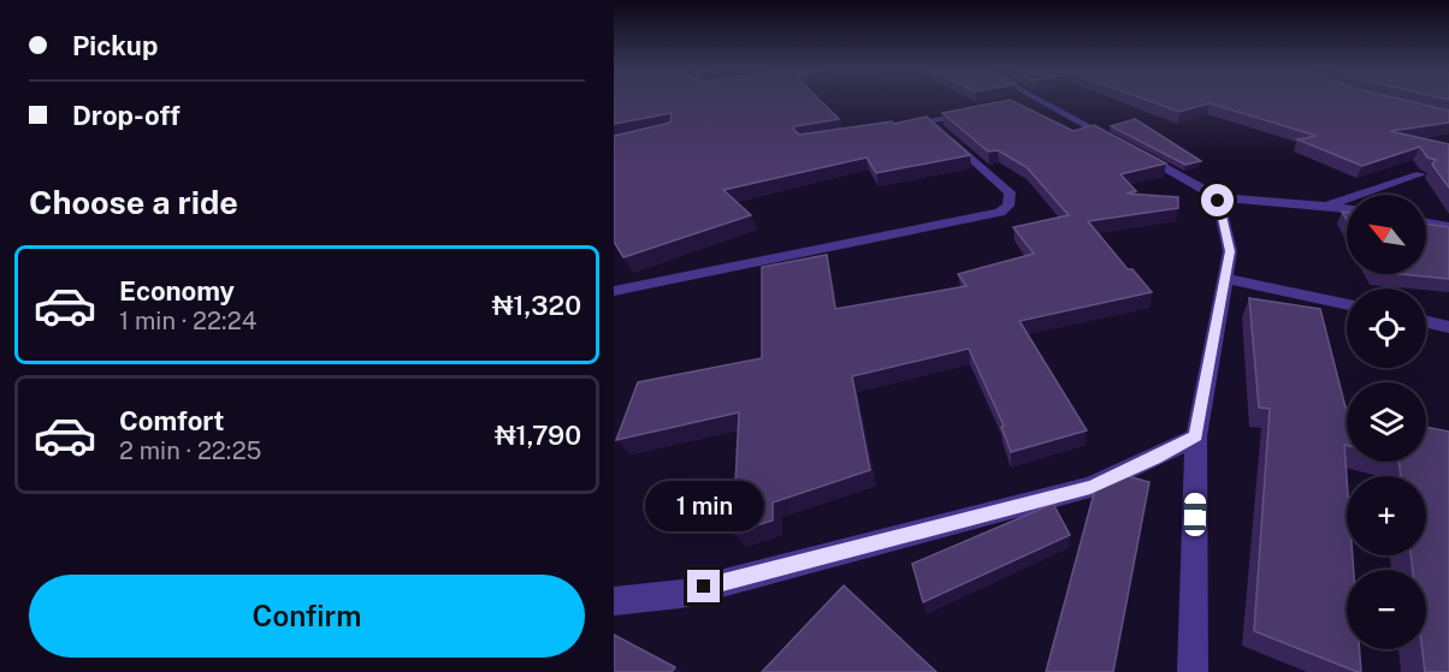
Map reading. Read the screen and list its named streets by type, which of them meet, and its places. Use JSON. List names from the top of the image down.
{
  "north": "top left",
  "page": {
    "banner": ["Pickup", "Drop-off"],
    "heading": "Choose a ride",
    "map_buttons": ["+", "−"],
    "list": [
      {
        "name": "Economy",
        "note": "1 min · 22:24",
        "value": "₦1,320"
      },
      {
        "name": "Comfort",
        "note": "2 min · 22:25",
        "value": "₦1,790"
      }
    ],
    "bubble": "1 min",
    "buttons": "Confirm"
  }
}
